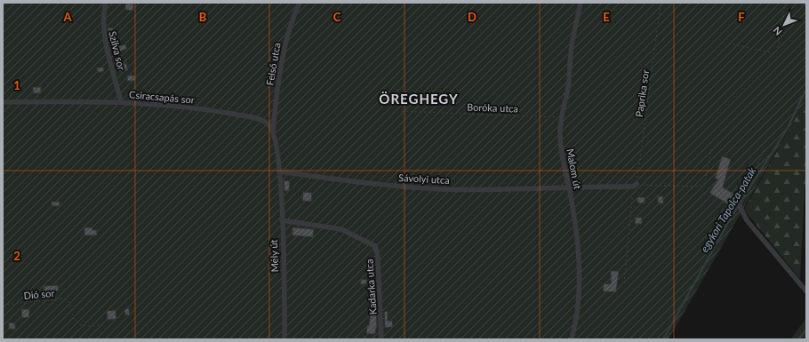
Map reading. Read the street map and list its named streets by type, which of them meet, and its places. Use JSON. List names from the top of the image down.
{
  "streets": {
    "street": [
      "Szilva sor",
      "Felső utca",
      "Csiracsapás sor",
      "Malom út",
      "Sávolyi utca",
      "Mély út",
      "Kadarka utca"
    ],
    "path": ["Paprika sor", "Boróka utca", "Dió sor"]
  },
  "crossings": [
    ["Szilva sor", "Csiracsapás sor"],
    ["Felső utca", "Csiracsapás sor"],
    ["Paprika sor", "Sávolyi utca"],
    ["Boróka utca", "Malom út"],
    ["Malom út", "Sávolyi utca"],
    ["Sávolyi utca", "Mély út"],
    ["Mély út", "Kadarka utca"]
  ],
  "districts": ["ÖREGHEGY"],
  "water": ["egykori Tapolca-patak"],
  "north": "bottom left",
  "grid": {
    "columns": [
      "A",
      "B",
      "C",
      "D",
      "E",
      "F"
    ],
    "rows": ["1", "2"]
  }
}
